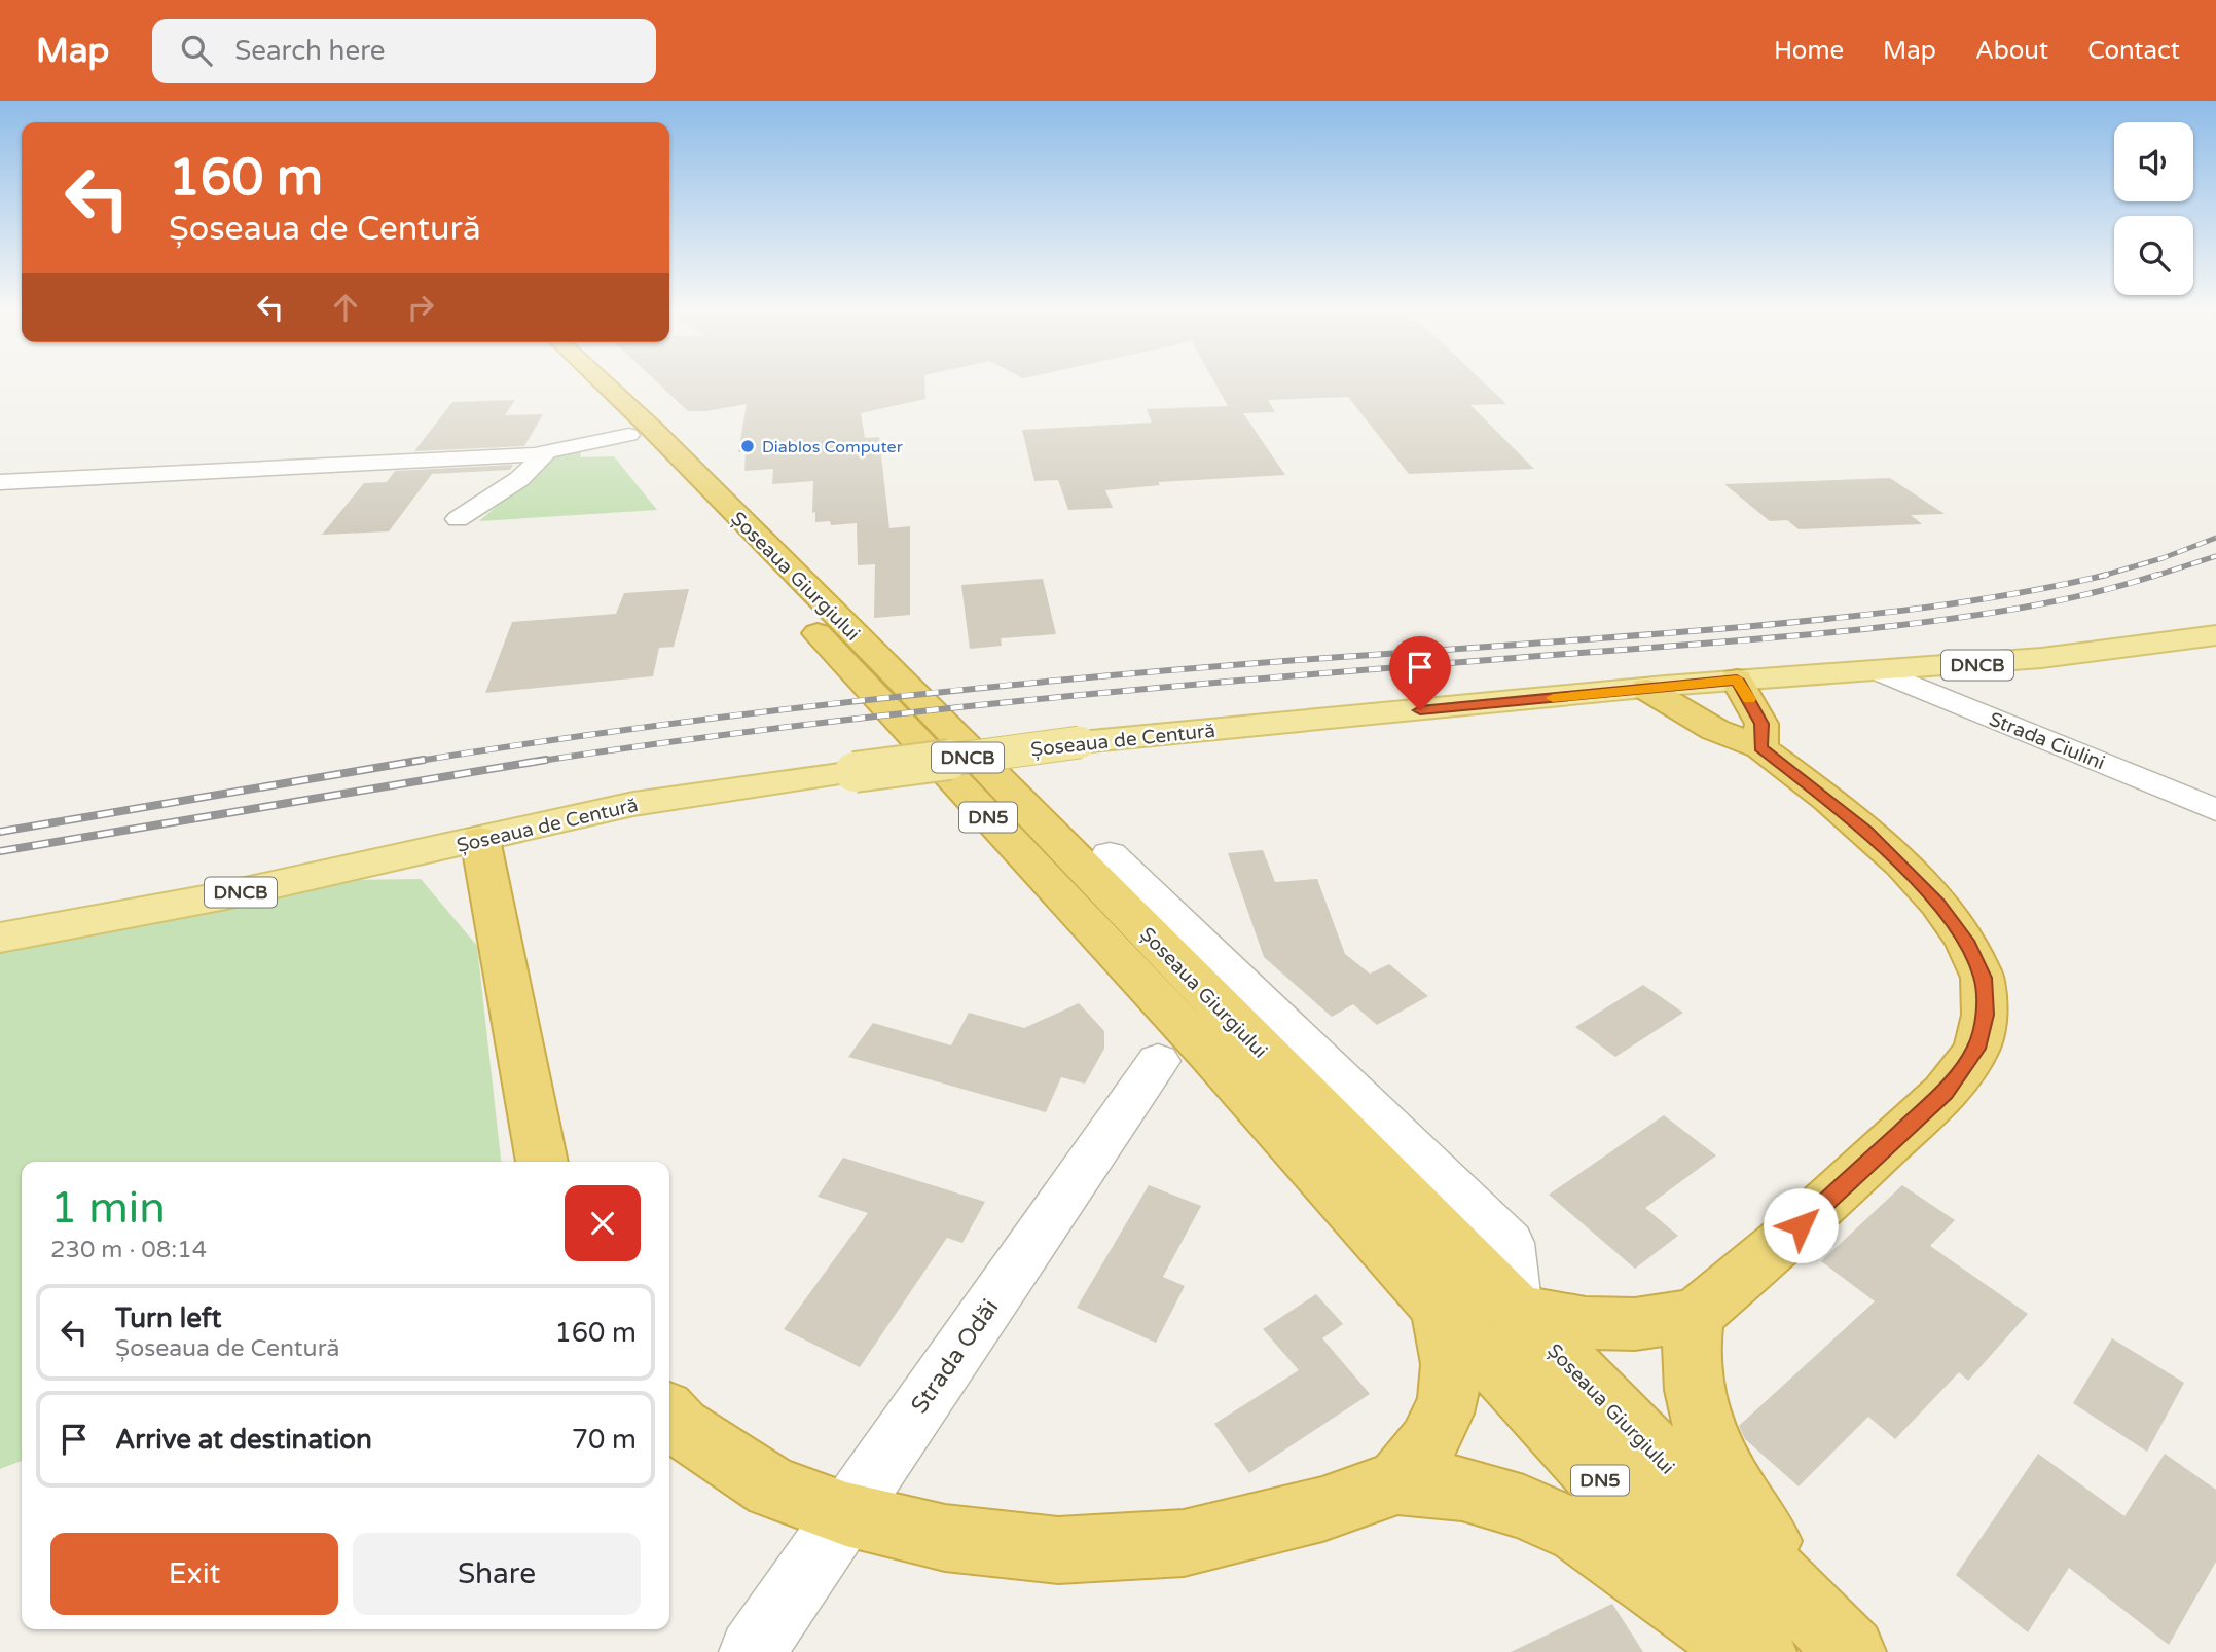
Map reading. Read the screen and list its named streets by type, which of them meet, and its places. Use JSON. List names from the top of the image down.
{
  "streets": {
    "highway": ["Șoseaua Giurgiului", "DN5"],
    "main road": ["DNCB", "Șoseaua de Centură"],
    "street": ["Strada Ciulini", "Strada Odăi"]
  },
  "crossings": [
    ["Șoseaua de Centură", "Strada Ciulini"]
  ],
  "places": ["Diablos Computer"],
  "page": {
    "header": "Map",
    "search": "Search here",
    "nav": [
      "Home",
      "Map",
      "About",
      "Contact"
    ],
    "turn": ["160 m", "Șoseaua de Centură"],
    "heading": ["1 min", "230 m · 08:14"],
    "list": [
      {
        "name": "Turn left",
        "note": "Șoseaua de Centură",
        "value": "160 m"
      },
      {
        "name": "Arrive at destination",
        "value": "70 m"
      }
    ],
    "buttons": ["Exit", "Share"]
  }
}
